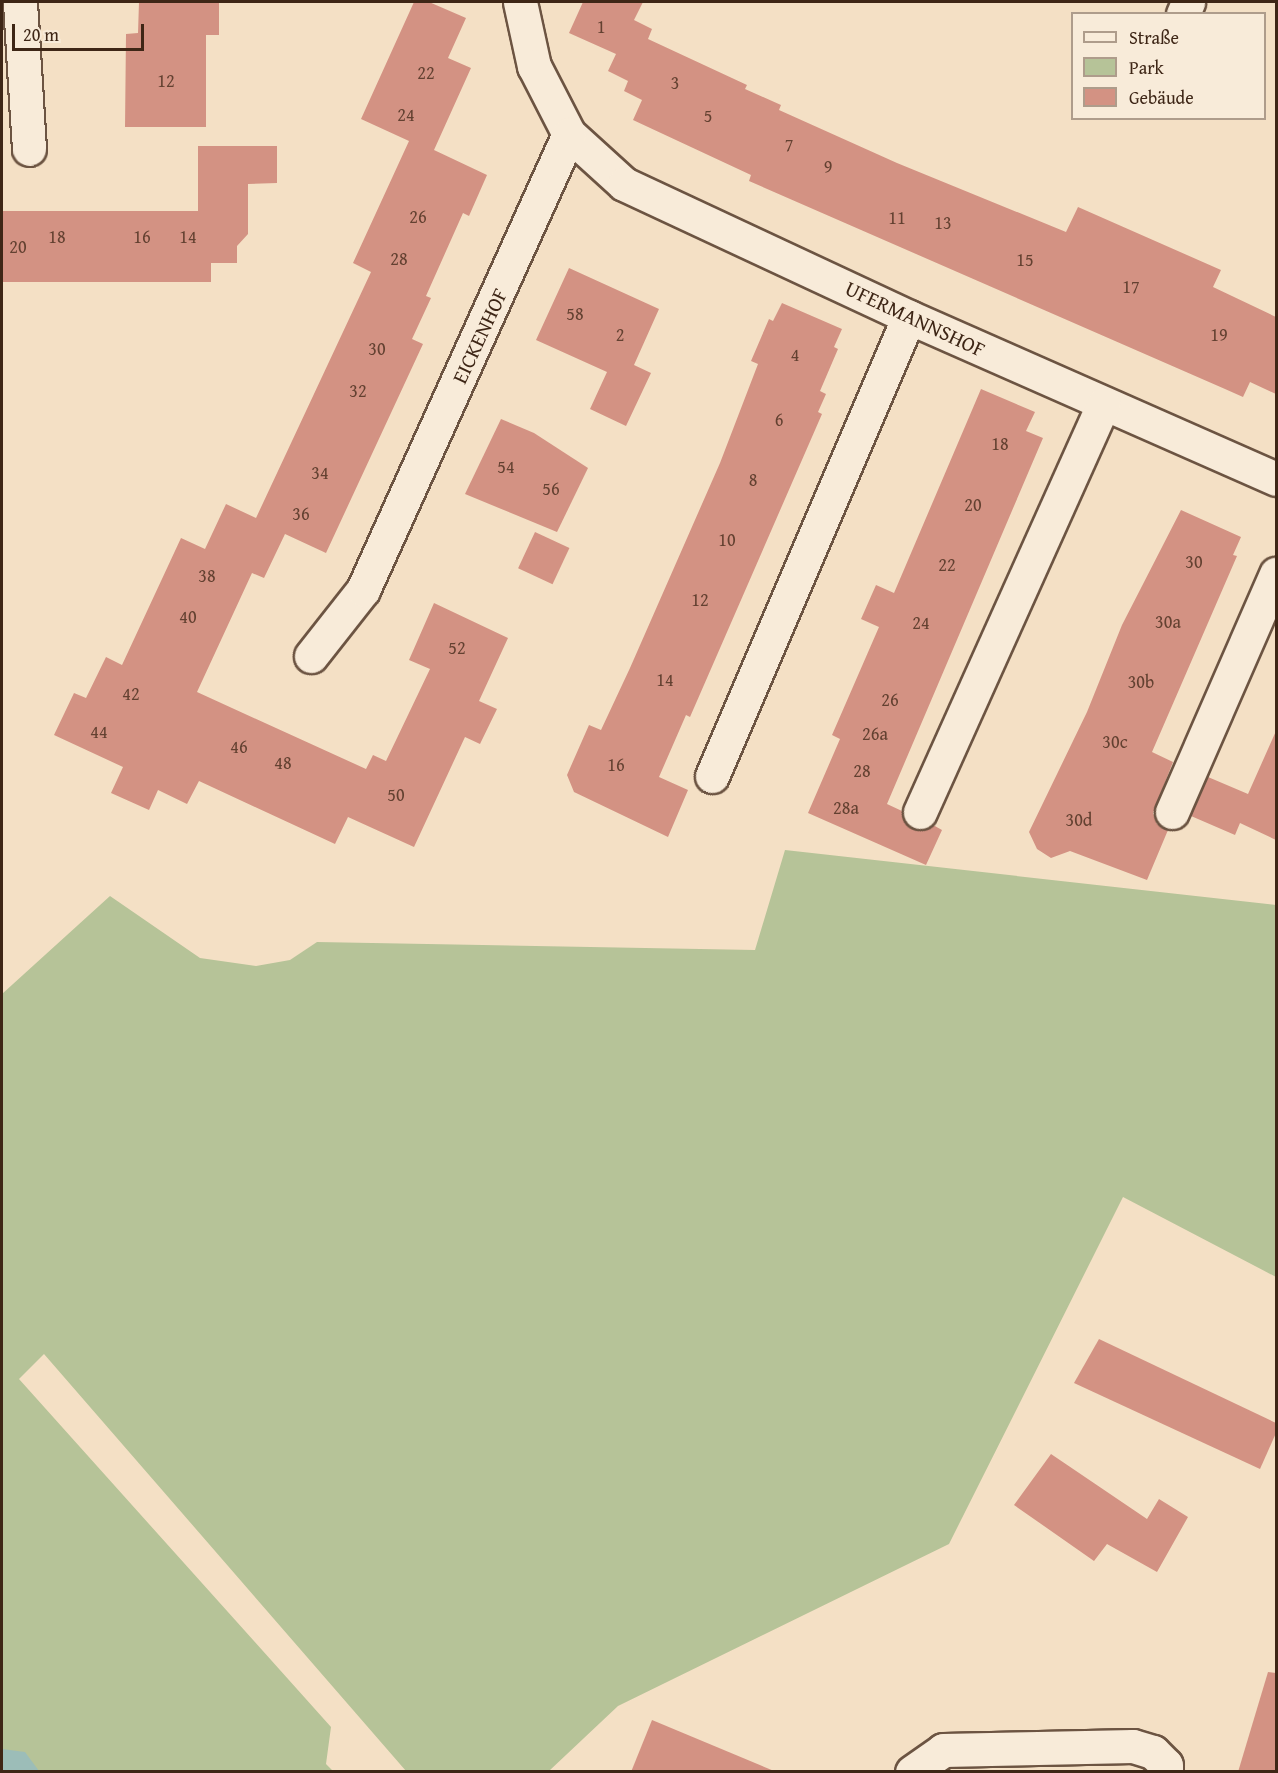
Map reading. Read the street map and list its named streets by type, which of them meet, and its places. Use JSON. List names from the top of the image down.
{
  "streets": {
    "street": ["UFERMANNSHOF", "EICKENHOF"]
  },
  "crossings": [
    ["UFERMANNSHOF", "EICKENHOF"]
  ],
  "house_numbers": [
    "1",
    "22",
    "12",
    "3",
    "24",
    "5",
    "7",
    "9",
    "26",
    "11",
    "13",
    "18",
    "16",
    "14",
    "20",
    "28",
    "15",
    "17",
    "58",
    "2",
    "19",
    "30",
    "4",
    "32",
    "6",
    "18",
    "54",
    "34",
    "8",
    "56",
    "20",
    "36",
    "10",
    "30",
    "22",
    "38",
    "12",
    "40",
    "30a",
    "24",
    "52",
    "14",
    "30b",
    "42",
    "26",
    "44",
    "26a",
    "30c",
    "46",
    "48",
    "16",
    "28",
    "50",
    "28a",
    "30d"
  ],
  "legend": ["Straße", "Park", "Gebäude"],
  "scale_bar": "20 m"
}
